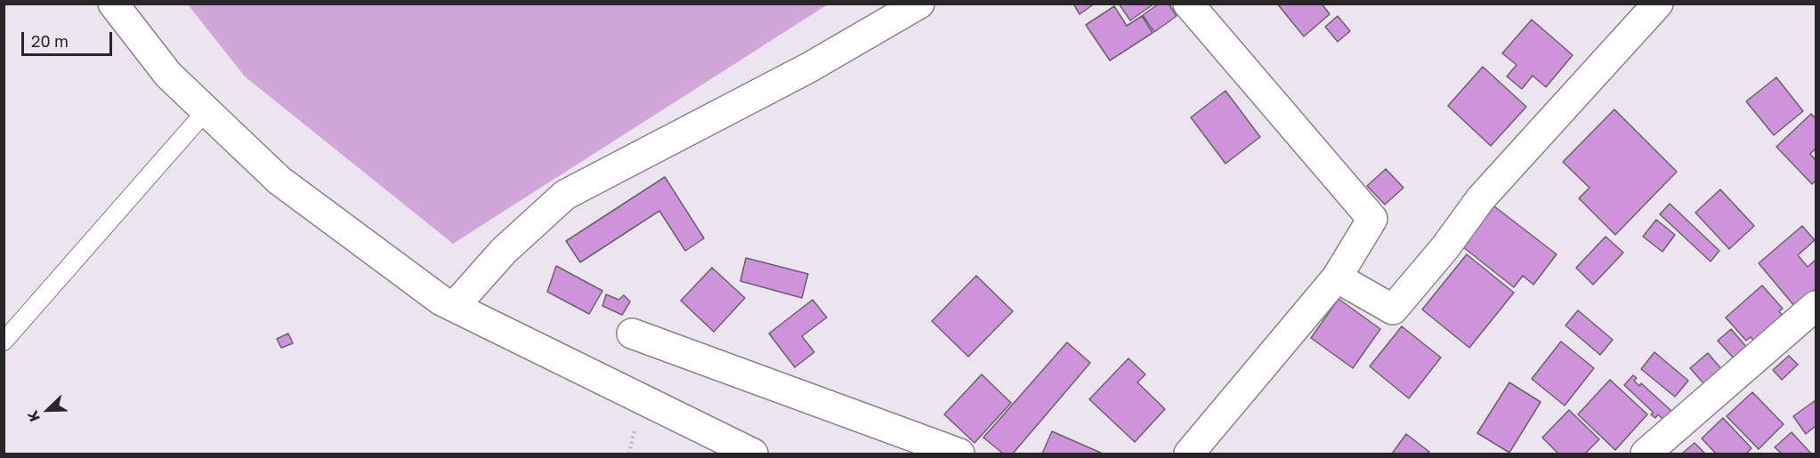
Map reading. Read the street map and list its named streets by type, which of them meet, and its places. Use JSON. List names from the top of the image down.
{
  "scale_bar": "20 m",
  "north": "bottom left"
}
